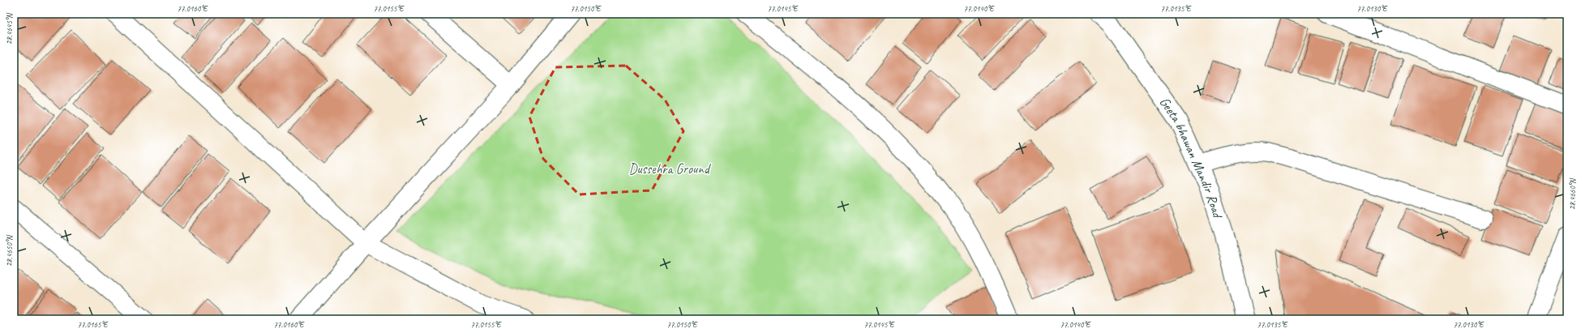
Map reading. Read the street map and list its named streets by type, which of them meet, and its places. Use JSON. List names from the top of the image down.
{
  "streets": {
    "street": ["Geeta bhawan Mandir Road"]
  },
  "parks": ["Dussehra Ground"],
  "coordinates": [
    "77.0160°E",
    "77.0155°E",
    "77.0150°E",
    "77.0145°E",
    "77.0140°E",
    "77.0135°E",
    "77.0130°E",
    "28.4645°N",
    "28.4660°N",
    "28.4650°N",
    "77.0165°E"
  ]
}
